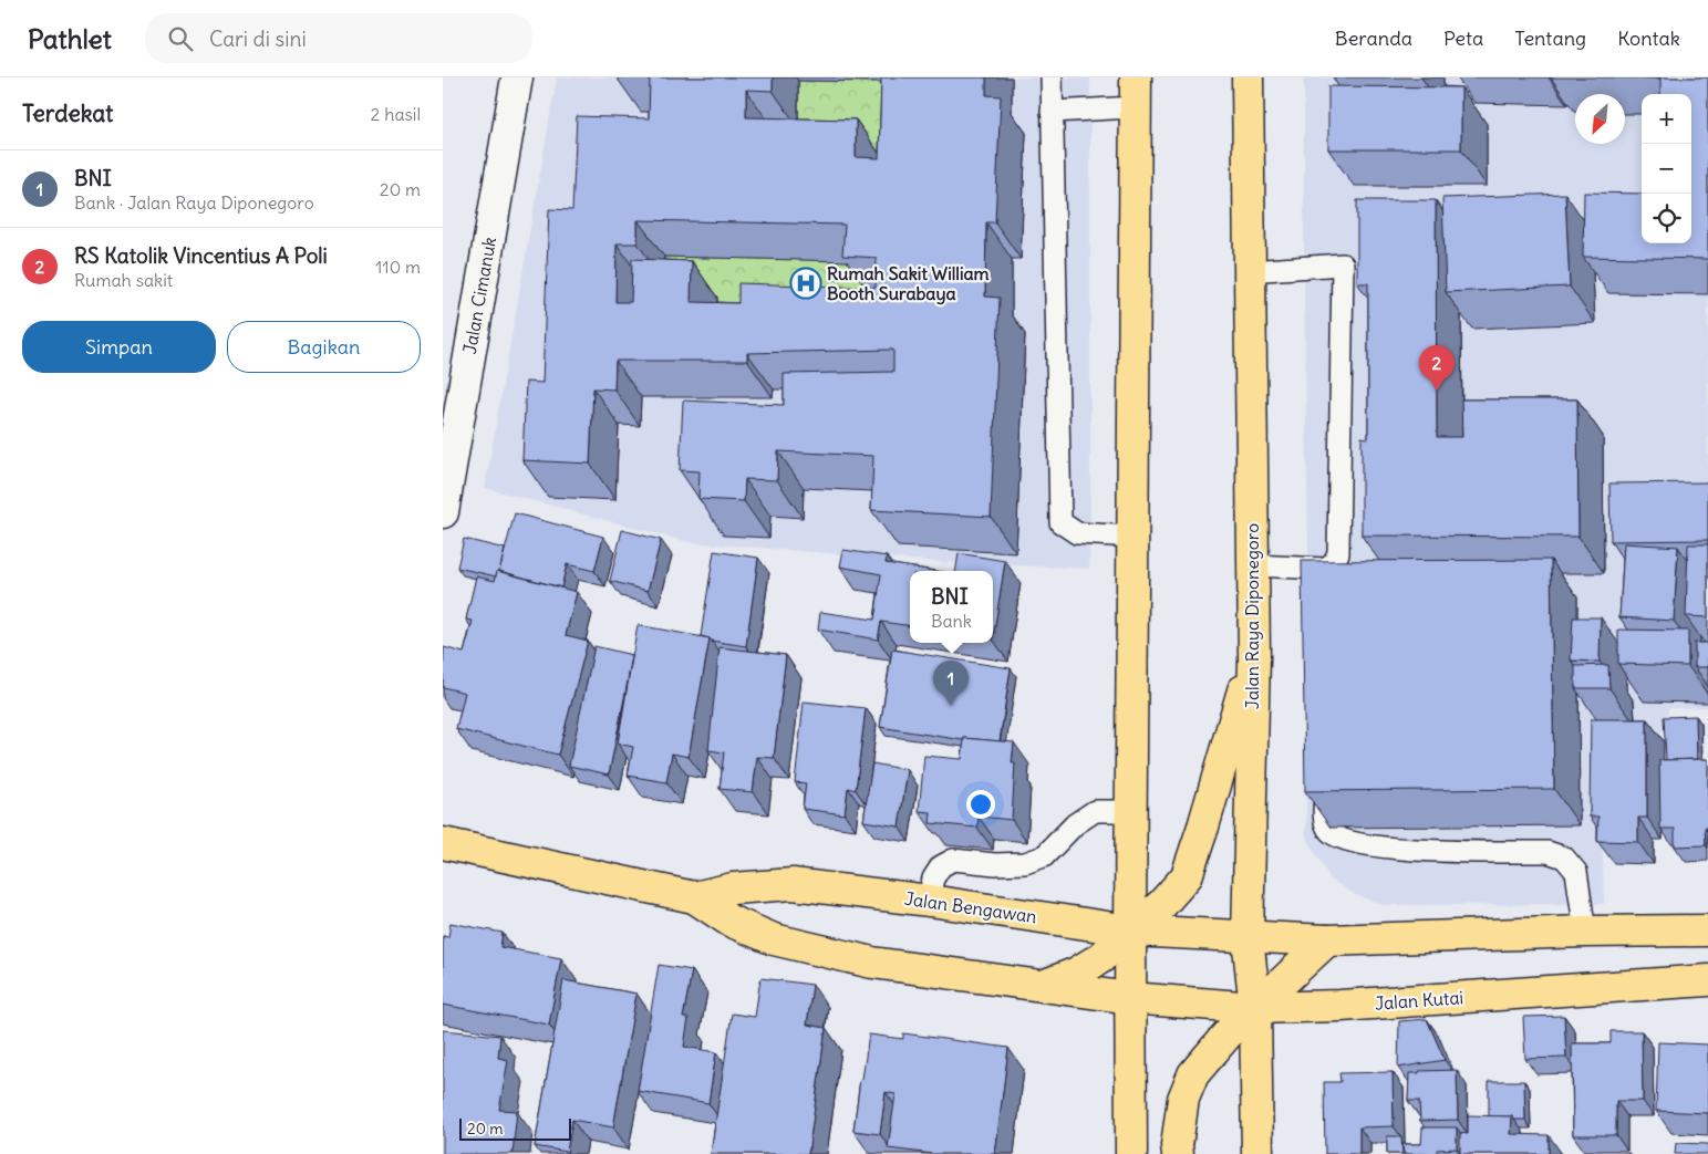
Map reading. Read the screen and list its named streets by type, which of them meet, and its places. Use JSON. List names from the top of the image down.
{
  "streets": {
    "main road": ["Jalan Raya Diponegoro", "Jalan Bengawan", "Jalan Kutai"],
    "street": ["Jalan Cimanuk"]
  },
  "crossings": [
    ["Jalan Raya Diponegoro", "Jalan Bengawan"],
    ["Jalan Raya Diponegoro", "Jalan Kutai"],
    ["Jalan Bengawan", "Jalan Kutai"]
  ],
  "places": {
    "hospital": ["Rumah Sakit William Booth Surabaya"]
  },
  "scale_bar": "20 m",
  "north": "bottom left",
  "page": {
    "header": "Pathlet",
    "search": "Cari di sini",
    "nav": [
      "Beranda",
      "Peta",
      "Tentang",
      "Kontak"
    ],
    "heading": ["Terdekat", "2 hasil"],
    "map_buttons": ["+", "−"],
    "list": [
      {
        "mark": "1",
        "name": "BNI",
        "note": "Bank · Jalan Raya Diponegoro",
        "value": "20 m"
      },
      {
        "mark": "2",
        "name": "RS Katolik Vincentius A Poli",
        "note": "Rumah sakit",
        "value": "110 m"
      }
    ],
    "buttons": ["Simpan", "Bagikan"],
    "pins": ["2", "1"],
    "popup": ["BNI", "Bank"],
    "scale": "20 m"
  }
}
